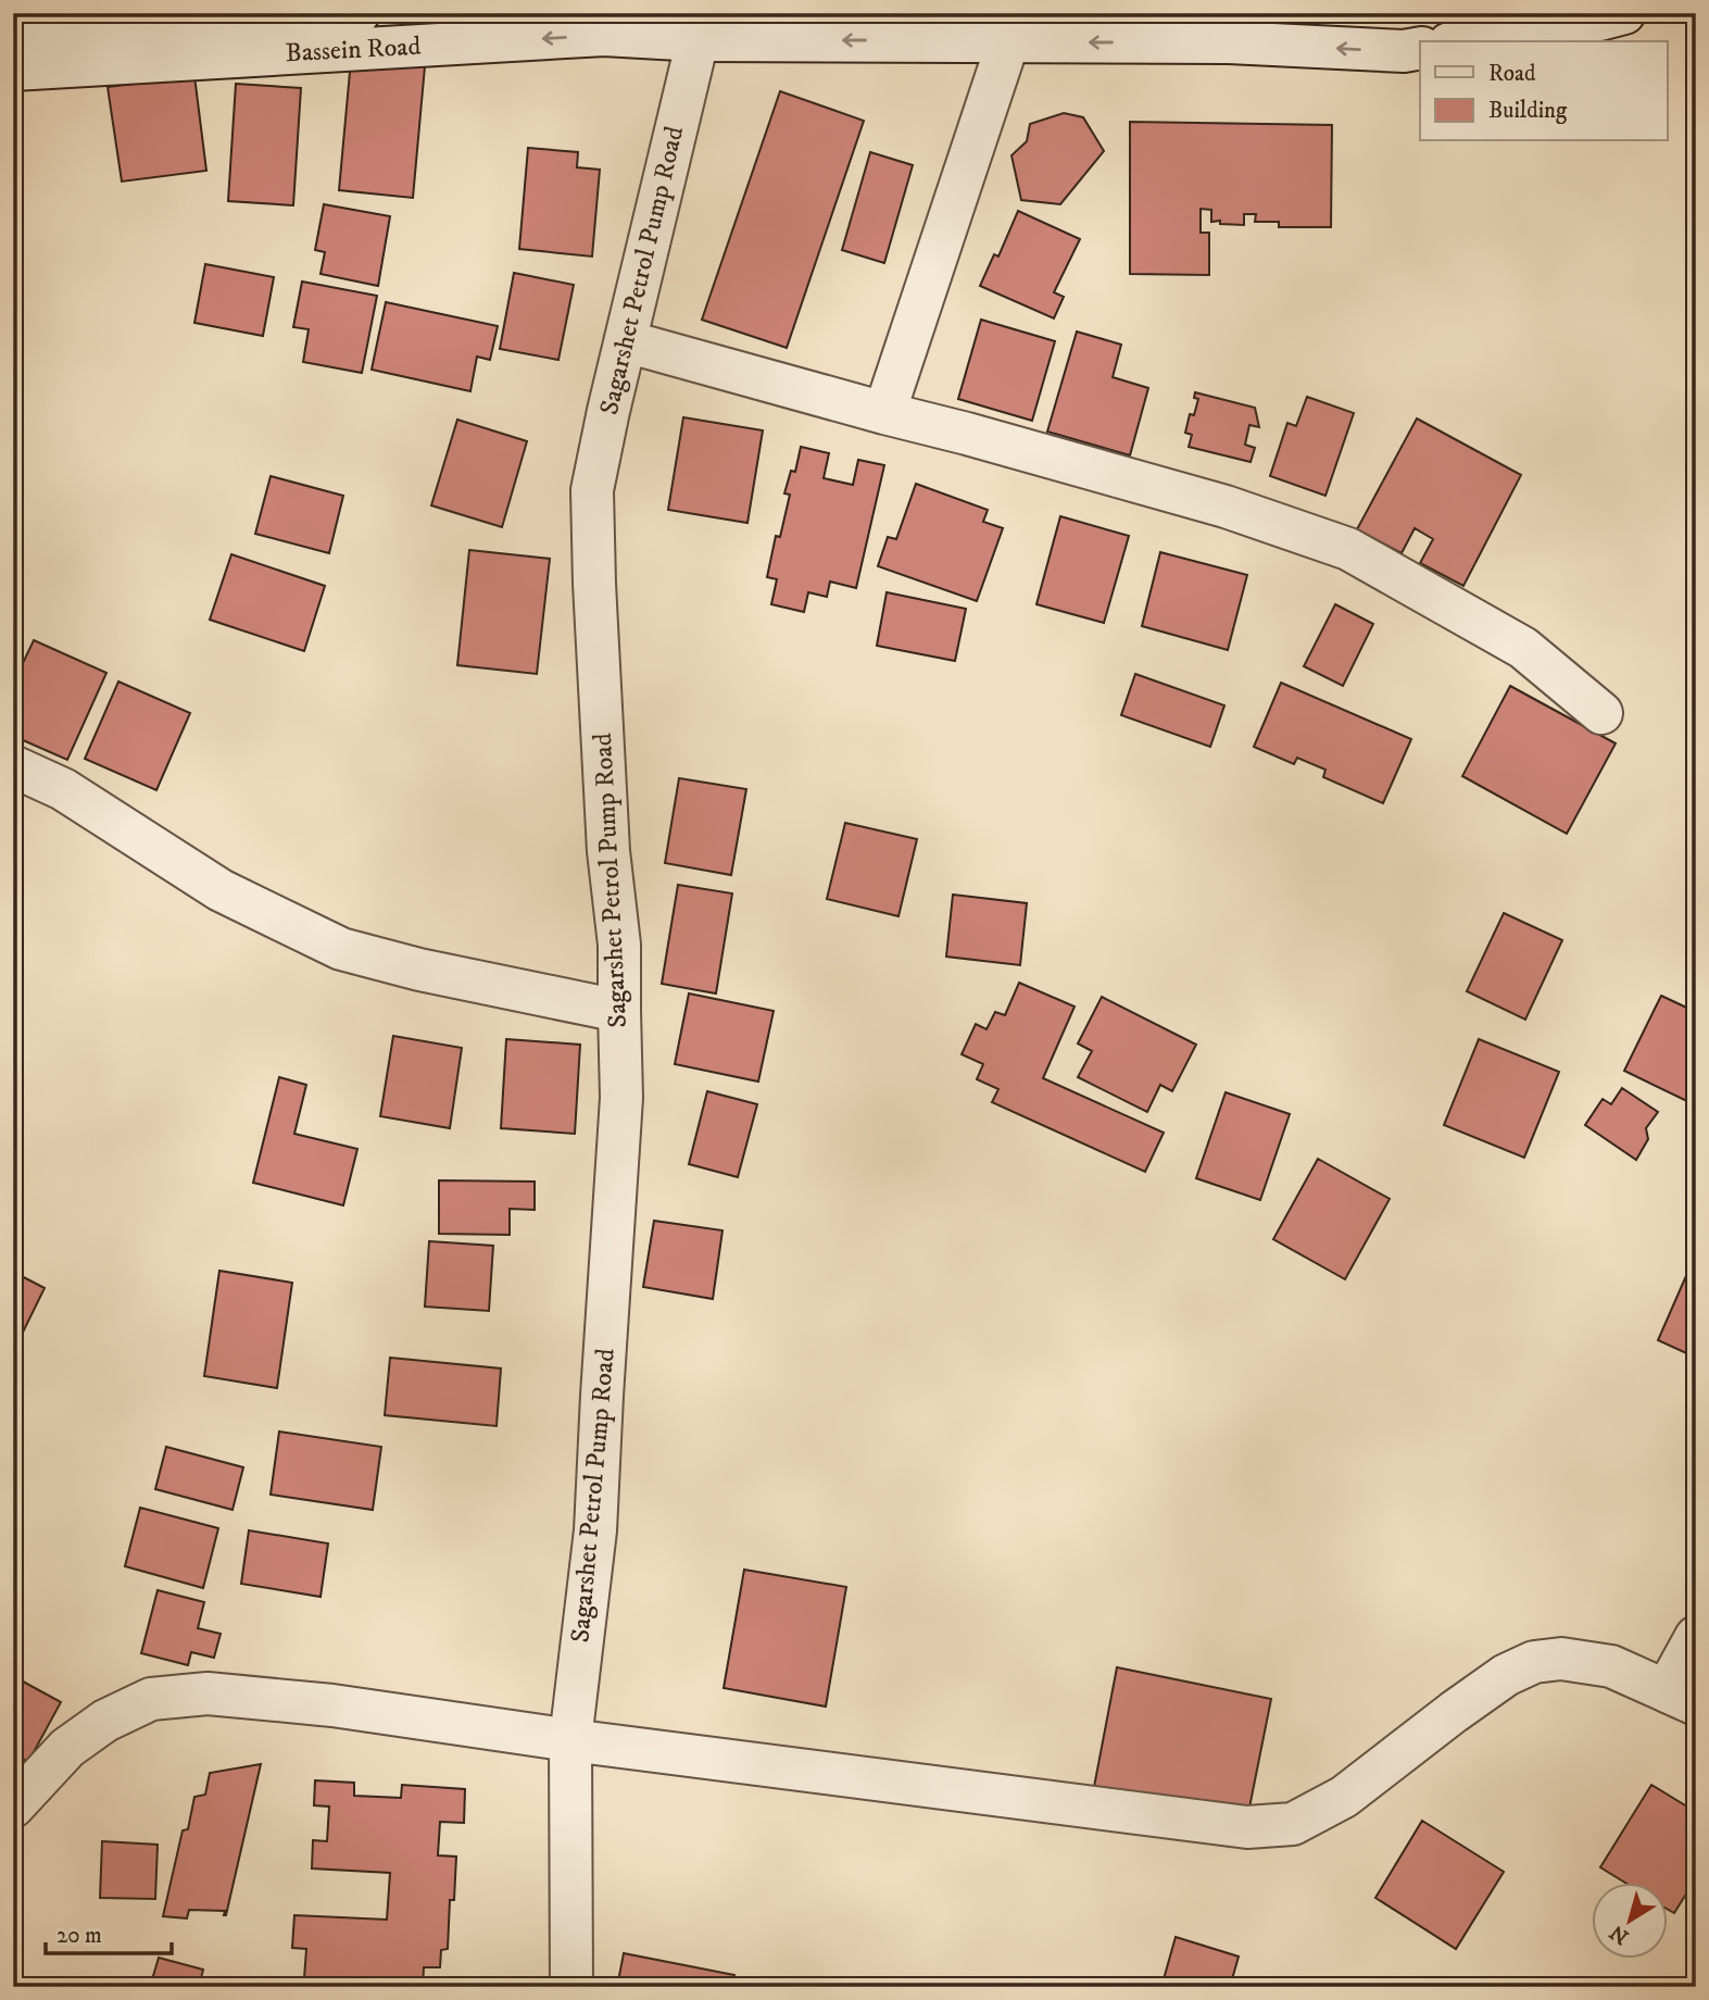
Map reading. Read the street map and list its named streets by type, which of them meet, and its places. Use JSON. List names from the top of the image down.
{
  "streets": {
    "street": ["Bassein Road", "Sagarshet Petrol Pump Road"]
  },
  "crossings": [
    ["Bassein Road", "Sagarshet Petrol Pump Road"]
  ],
  "legend": ["Road", "Building"],
  "scale_bar": "20 m",
  "north": "bottom left"
}
